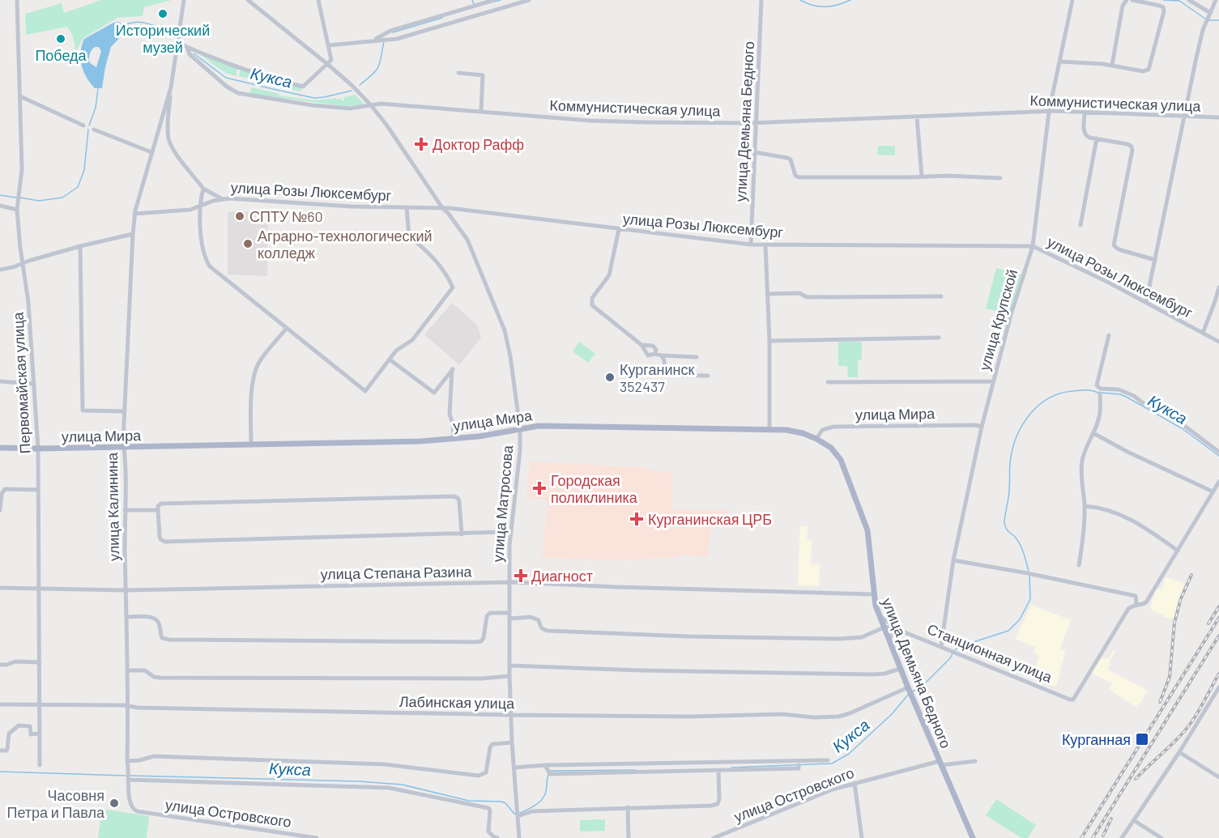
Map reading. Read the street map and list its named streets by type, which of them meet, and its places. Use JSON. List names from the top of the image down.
{
  "streets": {
    "main road": ["улица Демьяна Бедного", "улица Мира"],
    "street": [
      "Коммунистическая улица",
      "улица Розы Люксембург",
      "улица Крупской",
      "Первомайская улица",
      "улица Матросова",
      "улица Калинина",
      "улица Степана Разина",
      "Станционная улица",
      "Лабинская улица",
      "улица Островского"
    ]
  },
  "crossings": [
    ["Коммунистическая улица", "улица Демьяна Бедного"],
    ["Коммунистическая улица", "улица Крупской"],
    ["Коммунистическая улица", "улица Матросова"],
    ["Коммунистическая улица", "улица Калинина"],
    ["улица Демьяна Бедного", "улица Розы Люксембург"],
    ["улица Демьяна Бедного", "улица Мира"],
    ["улица Демьяна Бедного", "улица Степана Разина"],
    ["улица Демьяна Бедного", "Станционная улица"],
    ["улица Демьяна Бедного", "Лабинская улица"],
    ["улица Демьяна Бедного", "улица Островского"],
    ["улица Розы Люксембург", "улица Крупской"],
    ["улица Розы Люксембург", "улица Матросова"],
    ["улица Розы Люксембург", "улица Калинина"],
    ["улица Крупской", "улица Мира"],
    ["улица Крупской", "Станционная улица"],
    ["Первомайская улица", "улица Мира"],
    ["Первомайская улица", "улица Степана Разина"],
    ["Первомайская улица", "Лабинская улица"],
    ["улица Мира", "улица Матросова"],
    ["улица Мира", "улица Калинина"],
    ["улица Матросова", "улица Степана Разина"],
    ["улица Матросова", "Лабинская улица"],
    ["улица Калинина", "улица Степана Разина"],
    ["улица Калинина", "Лабинская улица"],
    ["улица Калинина", "улица Островского"]
  ],
  "water": ["Кукса"],
  "places": {
    "other": [
      "Исторический музей",
      "Победа",
      "СПТУ №60",
      "Аграрно-технологический колледж",
      "Курганинск 352437",
      "Часовня Петра и Павла"
    ],
    "health": [
      "Доктор Рафф",
      "Городская поликлиника",
      "Курганинская ЦРБ",
      "Диагност"
    ],
    "transit": ["Курганная"]
  }
}
